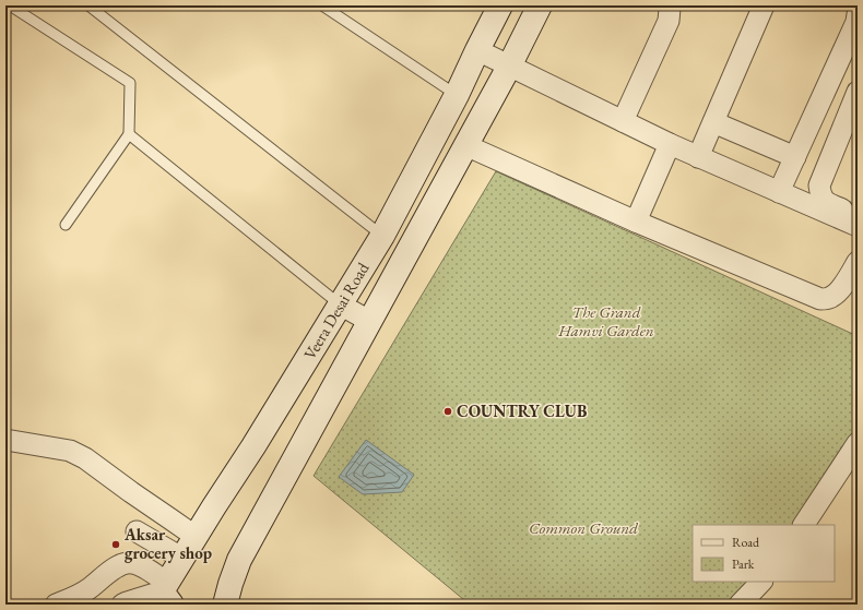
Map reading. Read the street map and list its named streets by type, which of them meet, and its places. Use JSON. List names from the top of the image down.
{
  "streets": {
    "street": ["Veera Desai Road"]
  },
  "parks": ["The Grand Hamvi Garden", "Common Ground"],
  "places": ["COUNTRY CLUB", "Aksar grocery shop"],
  "legend": ["Road", "Park"]
}
